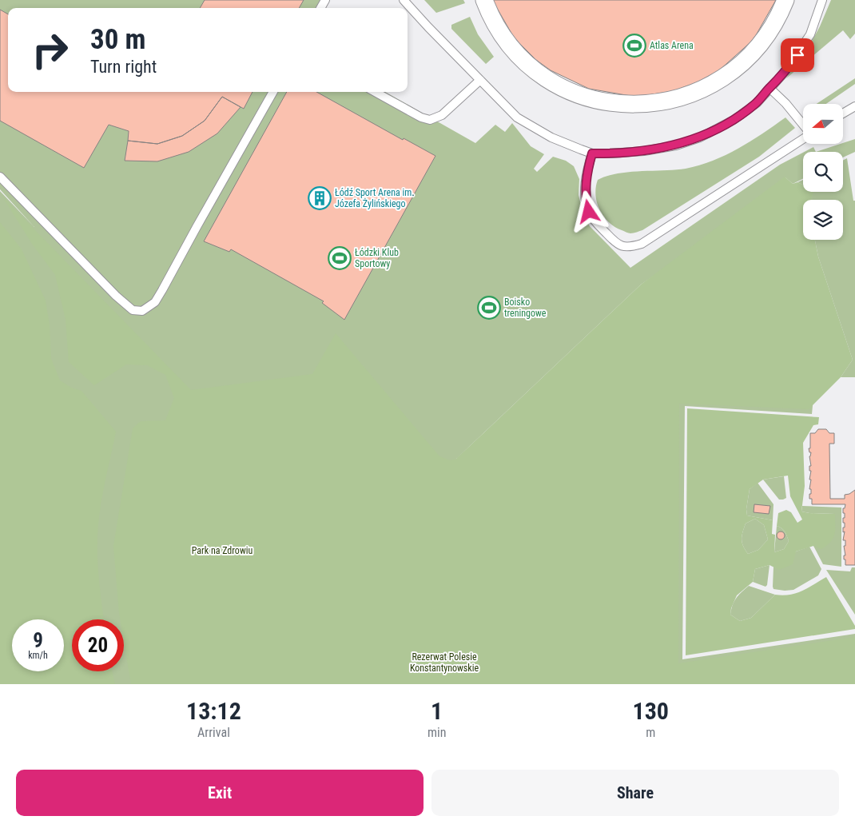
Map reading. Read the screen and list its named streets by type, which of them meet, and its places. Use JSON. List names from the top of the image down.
{
  "parks": ["Park na Zdrowiu", "Rezerwat Polesie Konstantynowskie"],
  "places": {
    "sports": ["Atlas Arena", "Łódzki Klub Sportowy", "Boisko treningowe"],
    "building": ["Łódź Sport Arena im. Józefa Żylińskiego"]
  },
  "north": "left",
  "page": {
    "turn": ["30 m", "Turn right"],
    "speed": "9 km/h",
    "limit": "20",
    "eta": [
      "13:12",
      "Arrival",
      "1",
      "min",
      "130",
      "m"
    ],
    "buttons": ["Exit", "Share"]
  }
}
